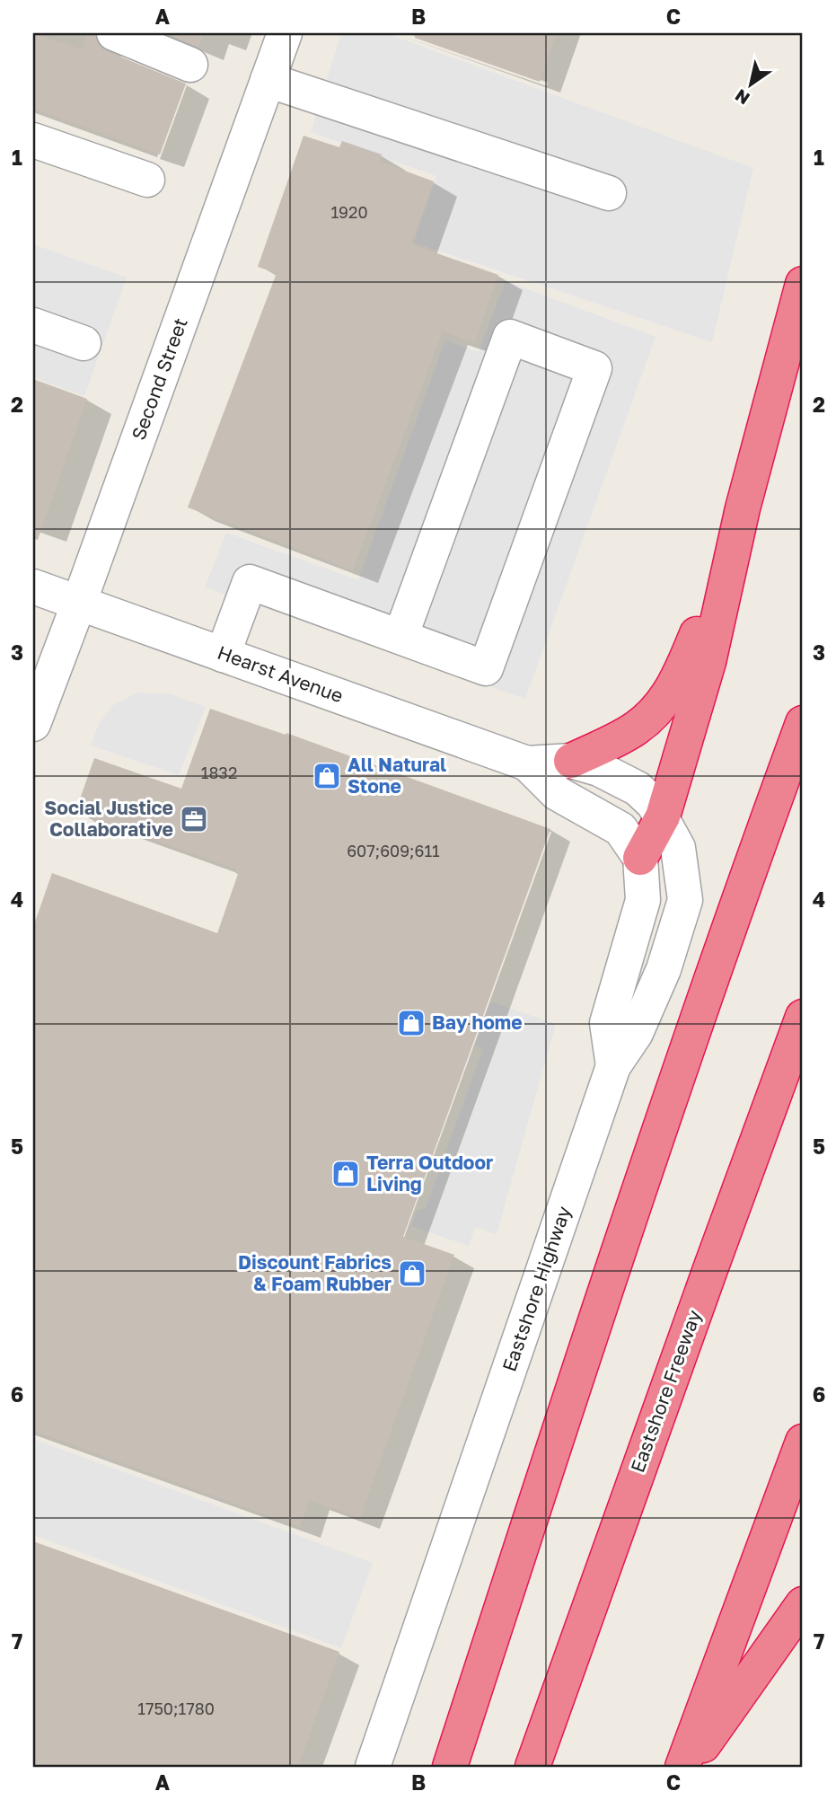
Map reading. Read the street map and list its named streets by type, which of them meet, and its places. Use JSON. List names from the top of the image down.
{
  "streets": {
    "highway": ["Eastshore Freeway"],
    "street": ["Second Street", "Hearst Avenue", "Eastshore Highway"]
  },
  "crossings": [
    ["Second Street", "Hearst Avenue"],
    ["Hearst Avenue", "Eastshore Highway"]
  ],
  "places": {
    "shop": [
      "All Natural Stone",
      "Bay home",
      "Terra Outdoor Living",
      "Discount Fabrics & Foam Rubber"
    ],
    "office": ["Social Justice Collaborative"]
  },
  "house_numbers": [
    "1920",
    "1832",
    "607;609;611",
    "1750;1780"
  ],
  "north": "bottom left",
  "grid": {
    "columns": ["A", "B", "C"],
    "rows": [
      "1",
      "2",
      "3",
      "4",
      "5",
      "6",
      "7"
    ]
  }
}
